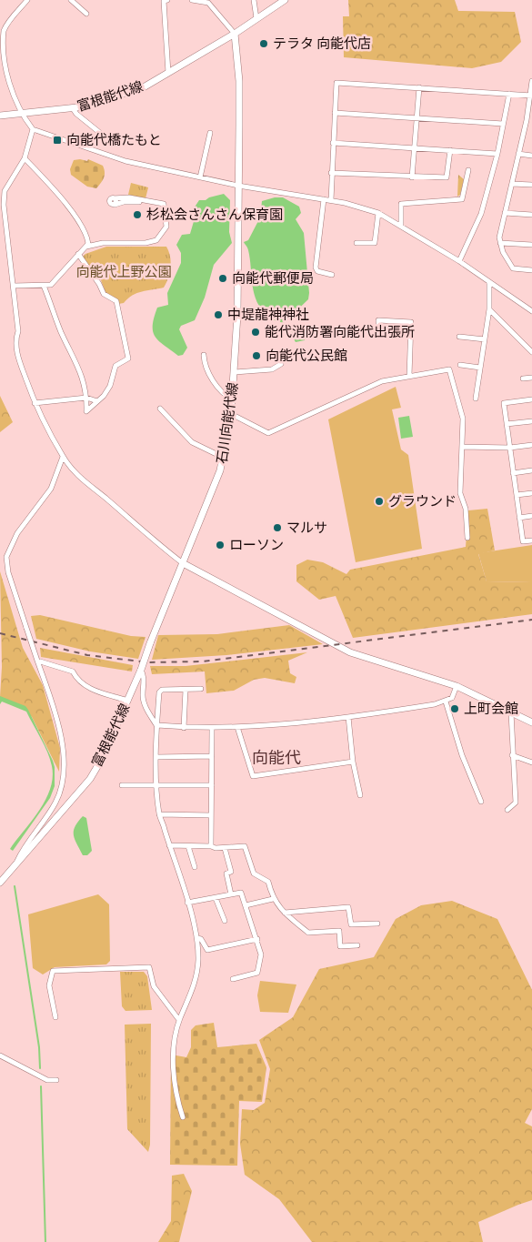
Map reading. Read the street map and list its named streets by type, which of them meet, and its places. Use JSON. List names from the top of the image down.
{
  "streets": {
    "main road": ["富根能代線", "石川向能代線"]
  },
  "crossings": [
    ["富根能代線", "石川向能代線"]
  ],
  "districts": ["向能代"],
  "parks": ["向能代上野公園"],
  "places": {
    "other": [
      "テラタ 向能代店",
      "杉松会さんさん保育園",
      "向能代郵便局",
      "中堤龍神神社",
      "能代消防署向能代出張所",
      "向能代公民館",
      "グラウンド",
      "マルサ",
      "ローソン",
      "上町会館"
    ],
    "transit": ["向能代橋たもと"]
  }
}
